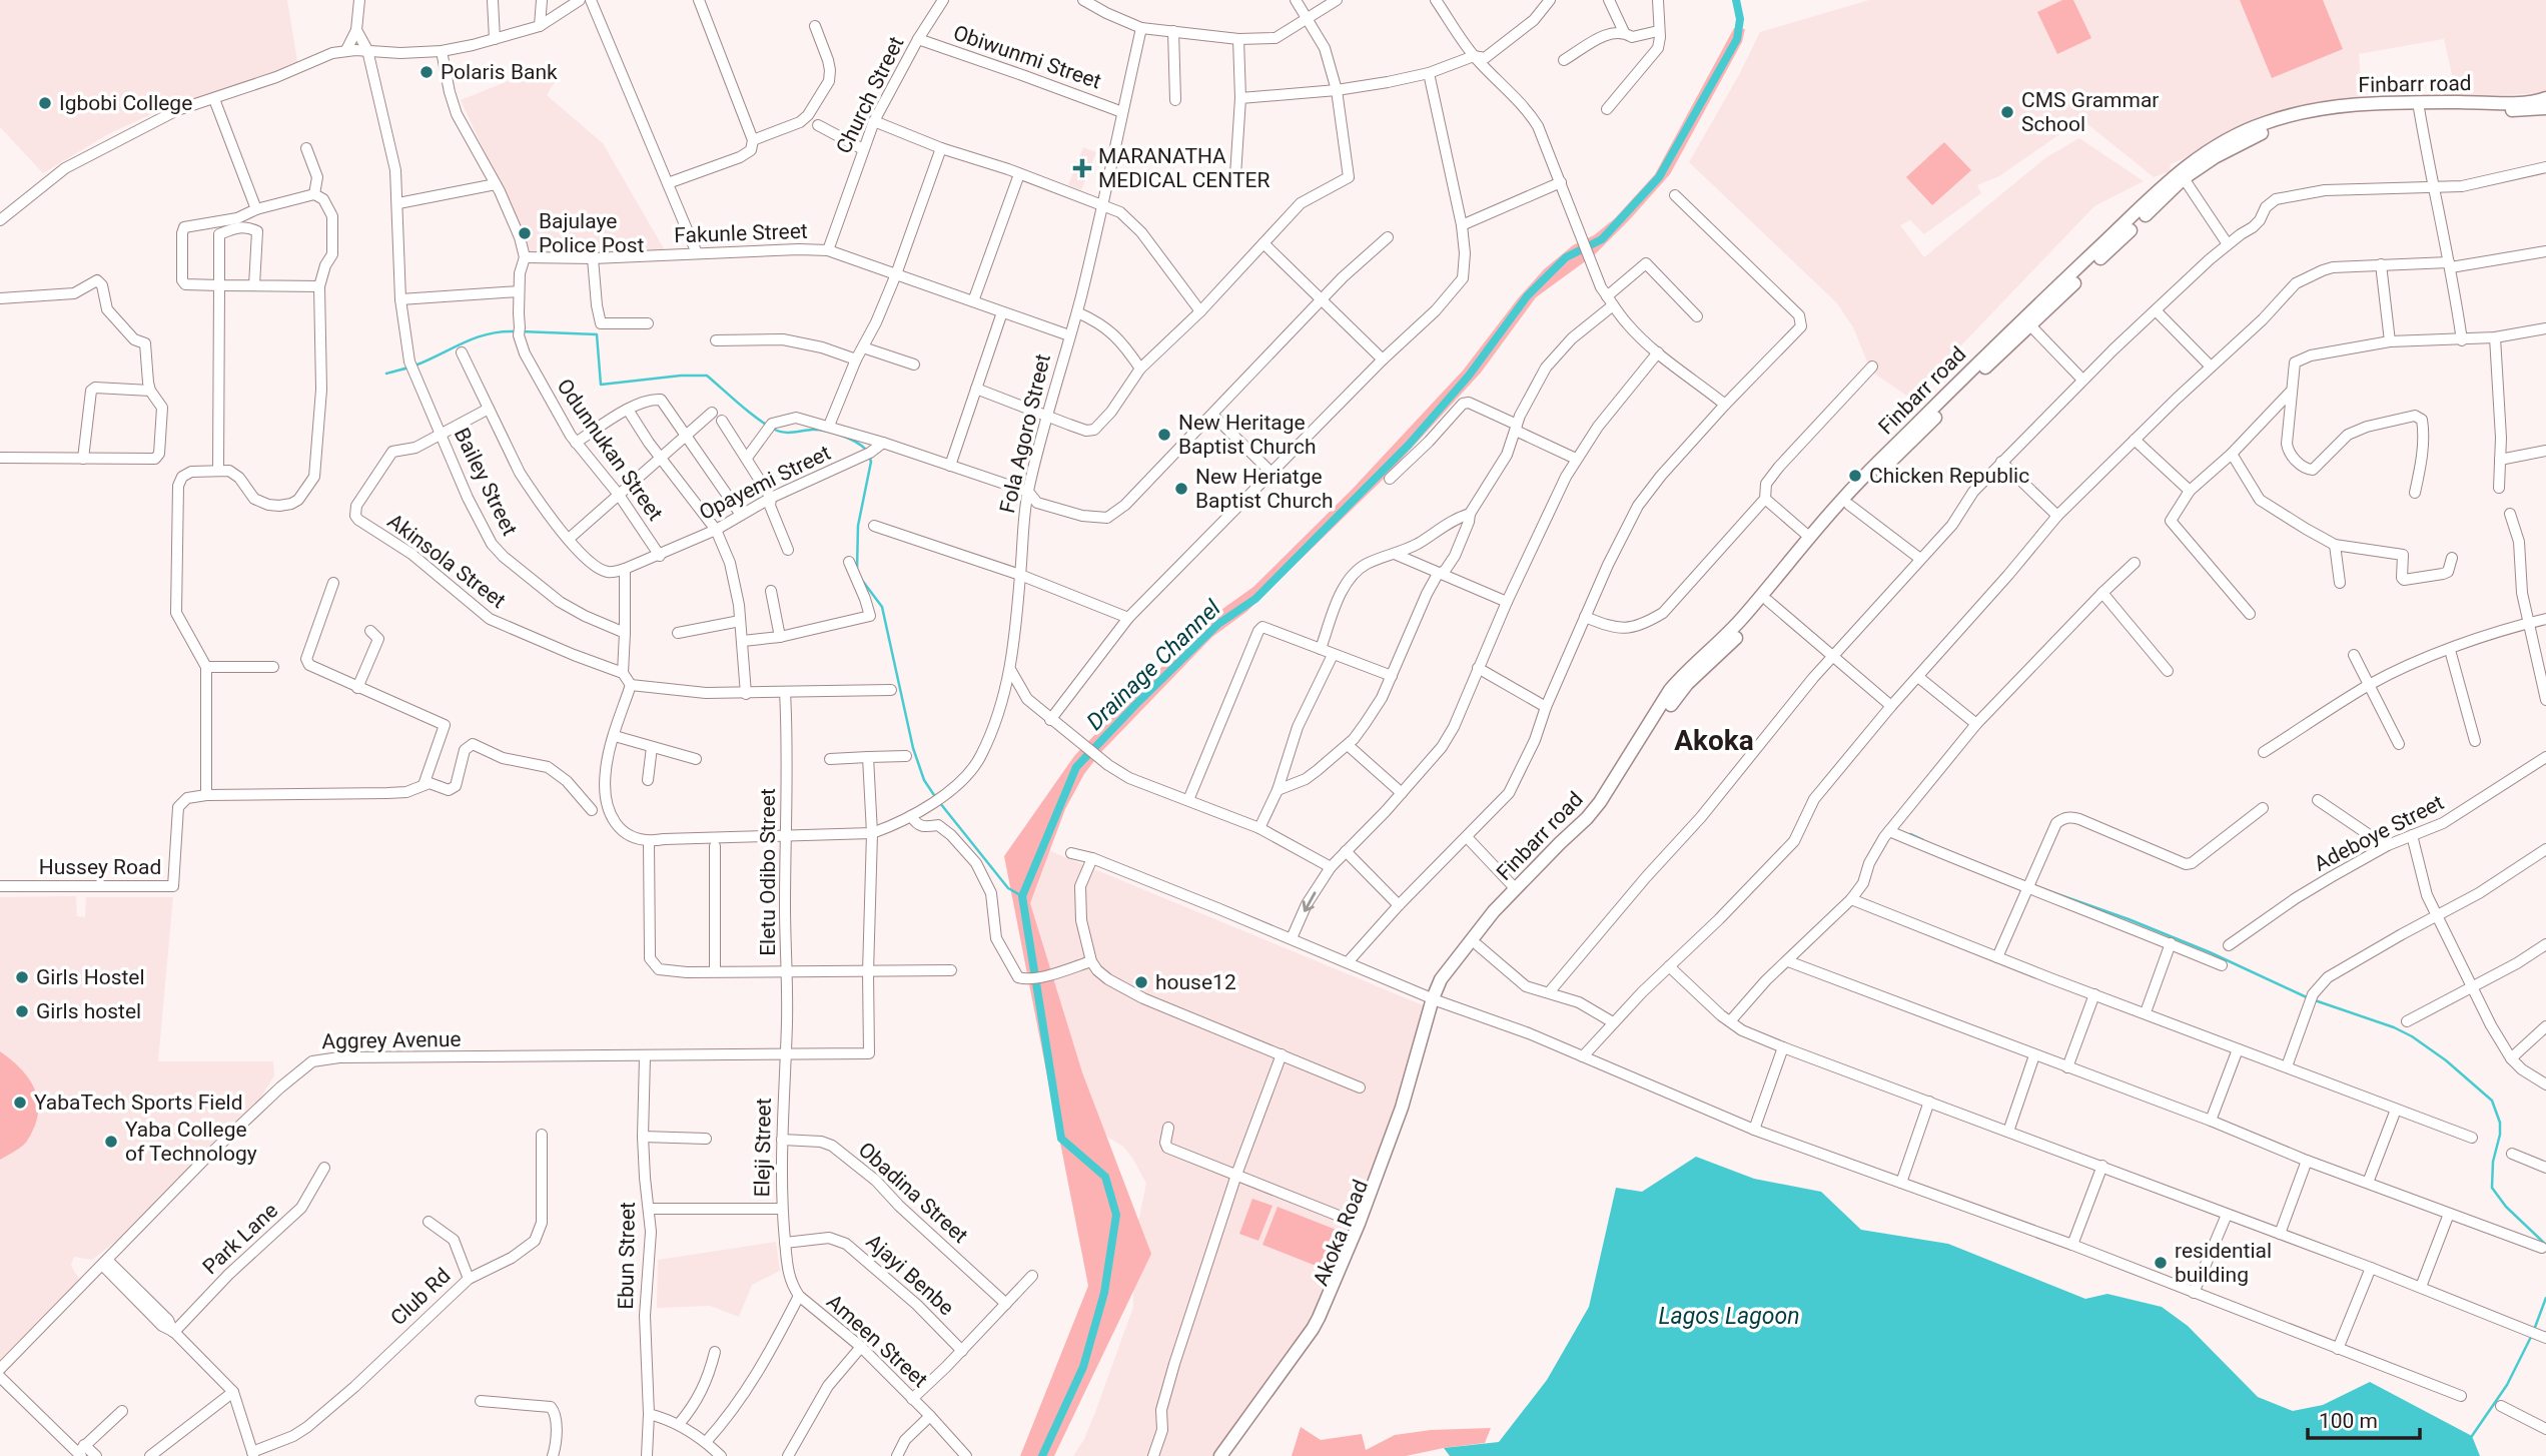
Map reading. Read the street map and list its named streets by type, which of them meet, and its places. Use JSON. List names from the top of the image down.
{
  "streets": {
    "main road": ["Finbarr road", "Akoka Road"],
    "street": [
      "Obiwunmi Street",
      "Church Street",
      "Fakunle Street",
      "Fola Agoro Street",
      "Odunnukan Street",
      "Bailey Street",
      "Opayemi Street",
      "Akinsola Street",
      "Adeboye Street",
      "Hussey Road",
      "Eletu Odibo Street",
      "Aggrey Avenue",
      "Eleji Street",
      "Obadina Street",
      "Park Lane",
      "Ebun Street",
      "Ajayi Benbe",
      "Club Rd",
      "Ameen Street"
    ]
  },
  "crossings": [
    ["Obiwunmi Street", "Church Street"],
    ["Obiwunmi Street", "Fola Agoro Street"],
    ["Church Street", "Fakunle Street"],
    ["Fakunle Street", "Fola Agoro Street"],
    ["Fakunle Street", "Odunnukan Street"],
    ["Fola Agoro Street", "Eletu Odibo Street"],
    ["Odunnukan Street", "Opayemi Street"],
    ["Bailey Street", "Akinsola Street"],
    ["Eletu Odibo Street", "Aggrey Avenue"],
    ["Eletu Odibo Street", "Eleji Street"],
    ["Aggrey Avenue", "Eleji Street"],
    ["Aggrey Avenue", "Ebun Street"],
    ["Eleji Street", "Obadina Street"],
    ["Eleji Street", "Ajayi Benbe"],
    ["Eleji Street", "Ameen Street"],
    ["Ajayi Benbe", "Ameen Street"]
  ],
  "districts": ["Akoka"],
  "water": ["Drainage Channel", "Lagos Lagoon"],
  "places": {
    "other": [
      "Polaris Bank",
      "Igbobi College",
      "CMS Grammar School",
      "Bajulaye Police Post",
      "New Heritage Baptist Church",
      "Chicken Republic",
      "New Heriatge Baptist Church",
      "Girls Hostel",
      "house12",
      "Girls hostel",
      "YabaTech Sports Field",
      "Yaba College of Technology",
      "residential building"
    ],
    "health": ["MARANATHA MEDICAL CENTER"]
  },
  "scale_bar": "100 m"
}
